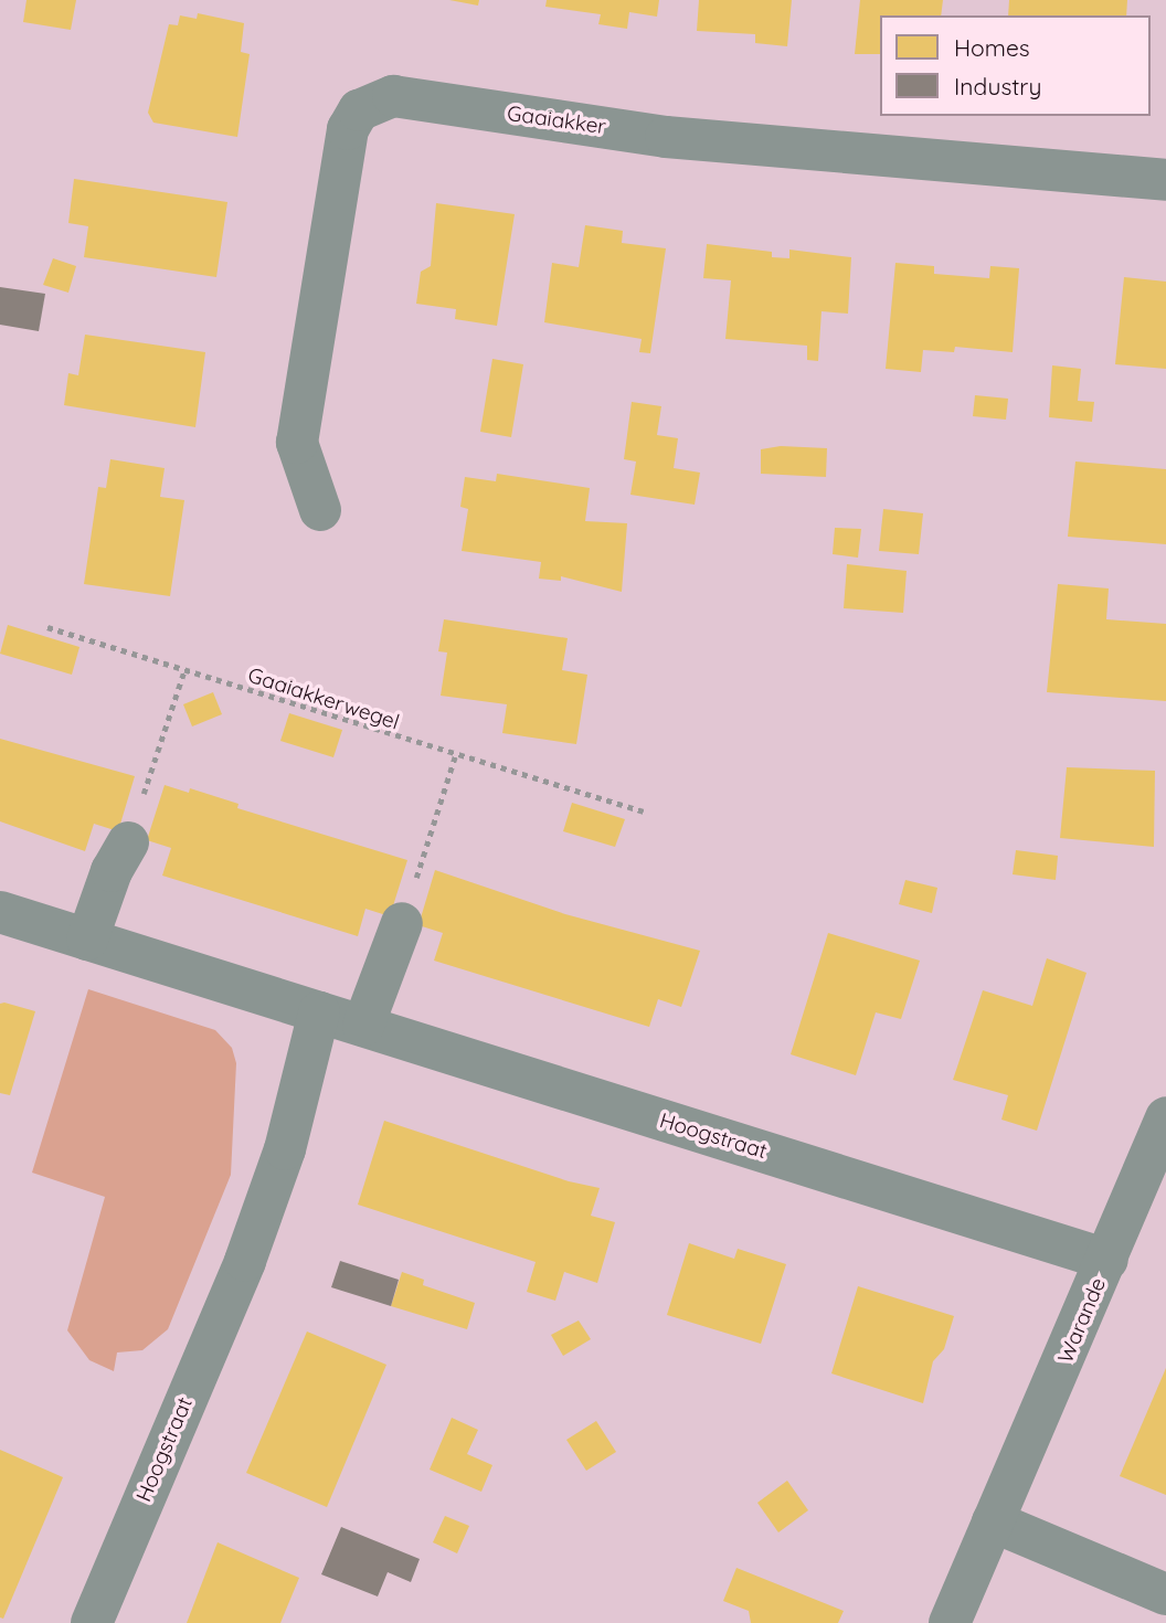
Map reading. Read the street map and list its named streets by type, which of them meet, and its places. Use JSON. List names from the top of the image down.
{
  "streets": {
    "street": ["Gaaiakker", "Hoogstraat", "Warande"],
    "path": ["Gaaiakkerwegel"]
  },
  "crossings": [
    ["Hoogstraat", "Warande"]
  ],
  "legend": ["Homes", "Industry"]
}
